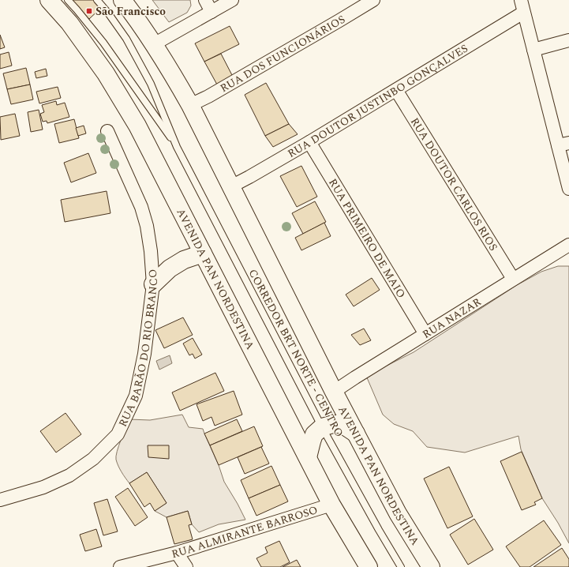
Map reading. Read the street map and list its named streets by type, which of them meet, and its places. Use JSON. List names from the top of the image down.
{
  "streets": {
    "highway": ["AVENIDA PAN NORDESTINA"],
    "street": [
      "RUA DOS FUNCIONÁRIOS",
      "RUA DOUTOR JUSTINBO GONÇALVES",
      "RUA DOUTOR CARLOS RIOS",
      "RUA PRIMEIRO DE MAIO",
      "RUA NAZAR",
      "RUA BARÃO DO RIO BRANCO",
      "RUA ALMIRANTE BARROSO"
    ],
    "lane": ["CORREDOR BRT NORTE - CENTRO"]
  },
  "crossings": [
    ["RUA DOS FUNCIONÁRIOS", "AVENIDA PAN NORDESTINA"],
    ["RUA DOUTOR JUSTINBO GONÇALVES", "RUA DOUTOR CARLOS RIOS"],
    ["RUA DOUTOR JUSTINBO GONÇALVES", "RUA PRIMEIRO DE MAIO"],
    ["RUA DOUTOR JUSTINBO GONÇALVES", "AVENIDA PAN NORDESTINA"],
    ["RUA DOUTOR CARLOS RIOS", "RUA NAZAR"],
    ["RUA PRIMEIRO DE MAIO", "RUA NAZAR"],
    ["AVENIDA PAN NORDESTINA", "RUA NAZAR"],
    ["AVENIDA PAN NORDESTINA", "RUA ALMIRANTE BARROSO"]
  ],
  "places": {
    "transit": ["São Francisco"]
  }
}
